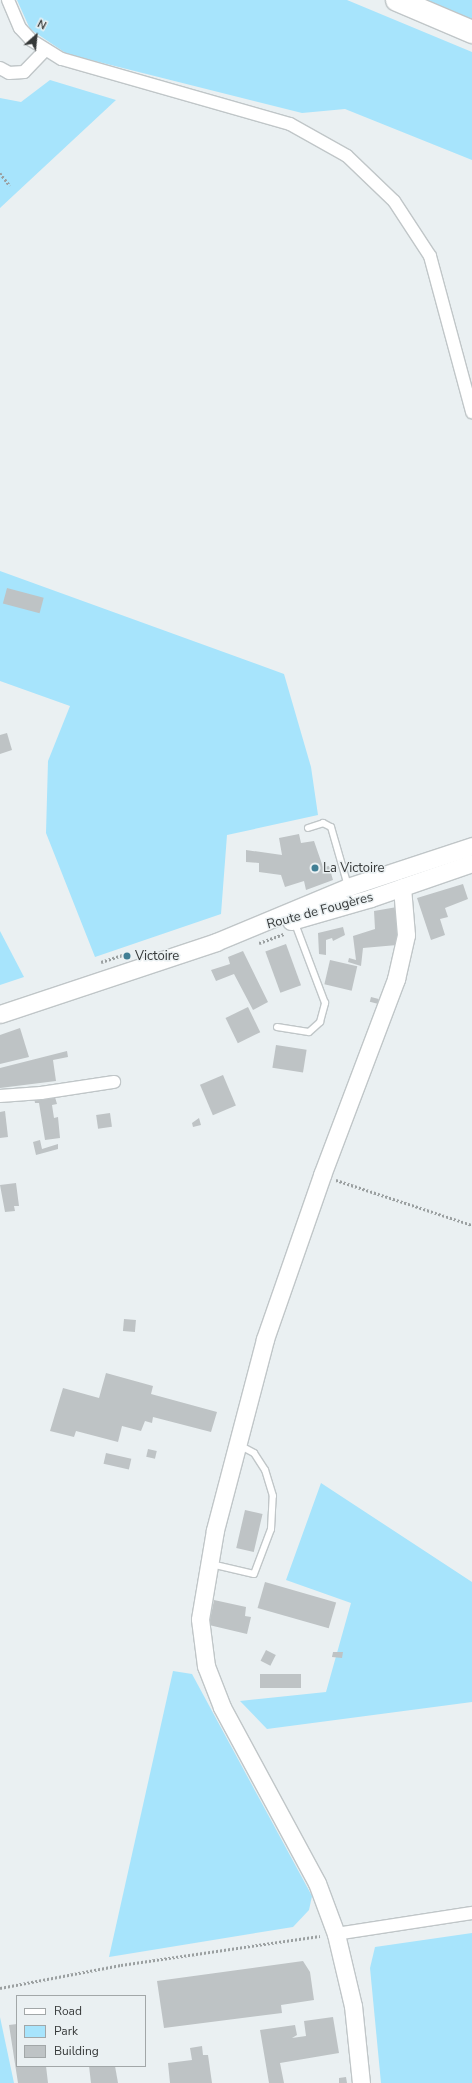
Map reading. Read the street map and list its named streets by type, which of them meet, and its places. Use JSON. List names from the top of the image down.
{
  "streets": {
    "street": ["Route de Fougères"]
  },
  "places": ["La Victoire", "Victoire"],
  "legend": ["Road", "Park", "Building"],
  "north": "top right"
}
